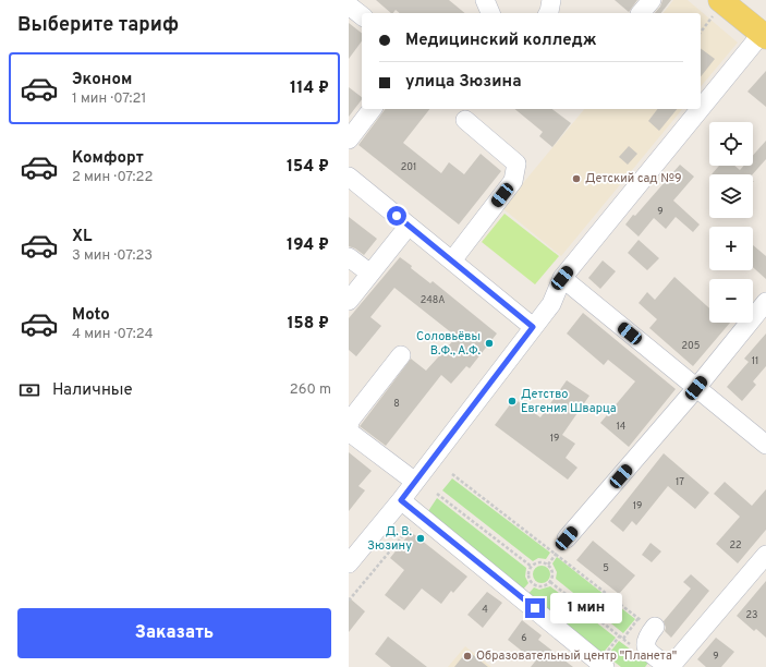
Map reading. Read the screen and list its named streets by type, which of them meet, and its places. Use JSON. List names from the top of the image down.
{
  "places": [
    "Детский сад №9",
    "Соловьёвы В.Ф., А.Ф.",
    "Детство Евгения Шварца",
    "Д. В. Зюзину",
    "Образовательный центр \"Планета\""
  ],
  "house_numbers": [
    "201",
    "9",
    "248А",
    "205",
    "11",
    "8",
    "14",
    "19",
    "17",
    "19",
    "22",
    "5",
    "4",
    "23",
    "6",
    "9"
  ],
  "page": {
    "heading": "Выберите тариф",
    "banner": ["Медицинский колледж", "улица Зюзина"],
    "list": [
      {
        "name": "Эконом",
        "note": "1 мин · 07:21",
        "value": "114 ₽"
      },
      {
        "name": "Комфорт",
        "note": "2 мин · 07:22",
        "value": "154 ₽"
      },
      {
        "name": "XL",
        "note": "3 мин · 07:23",
        "value": "194 ₽"
      },
      {
        "name": "Moto",
        "note": "4 мин · 07:24",
        "value": "158 ₽"
      }
    ],
    "map_buttons": ["+", "−"],
    "pay": ["Наличные", "260 m"],
    "bubble": "1 мин",
    "buttons": "Заказать"
  }
}
